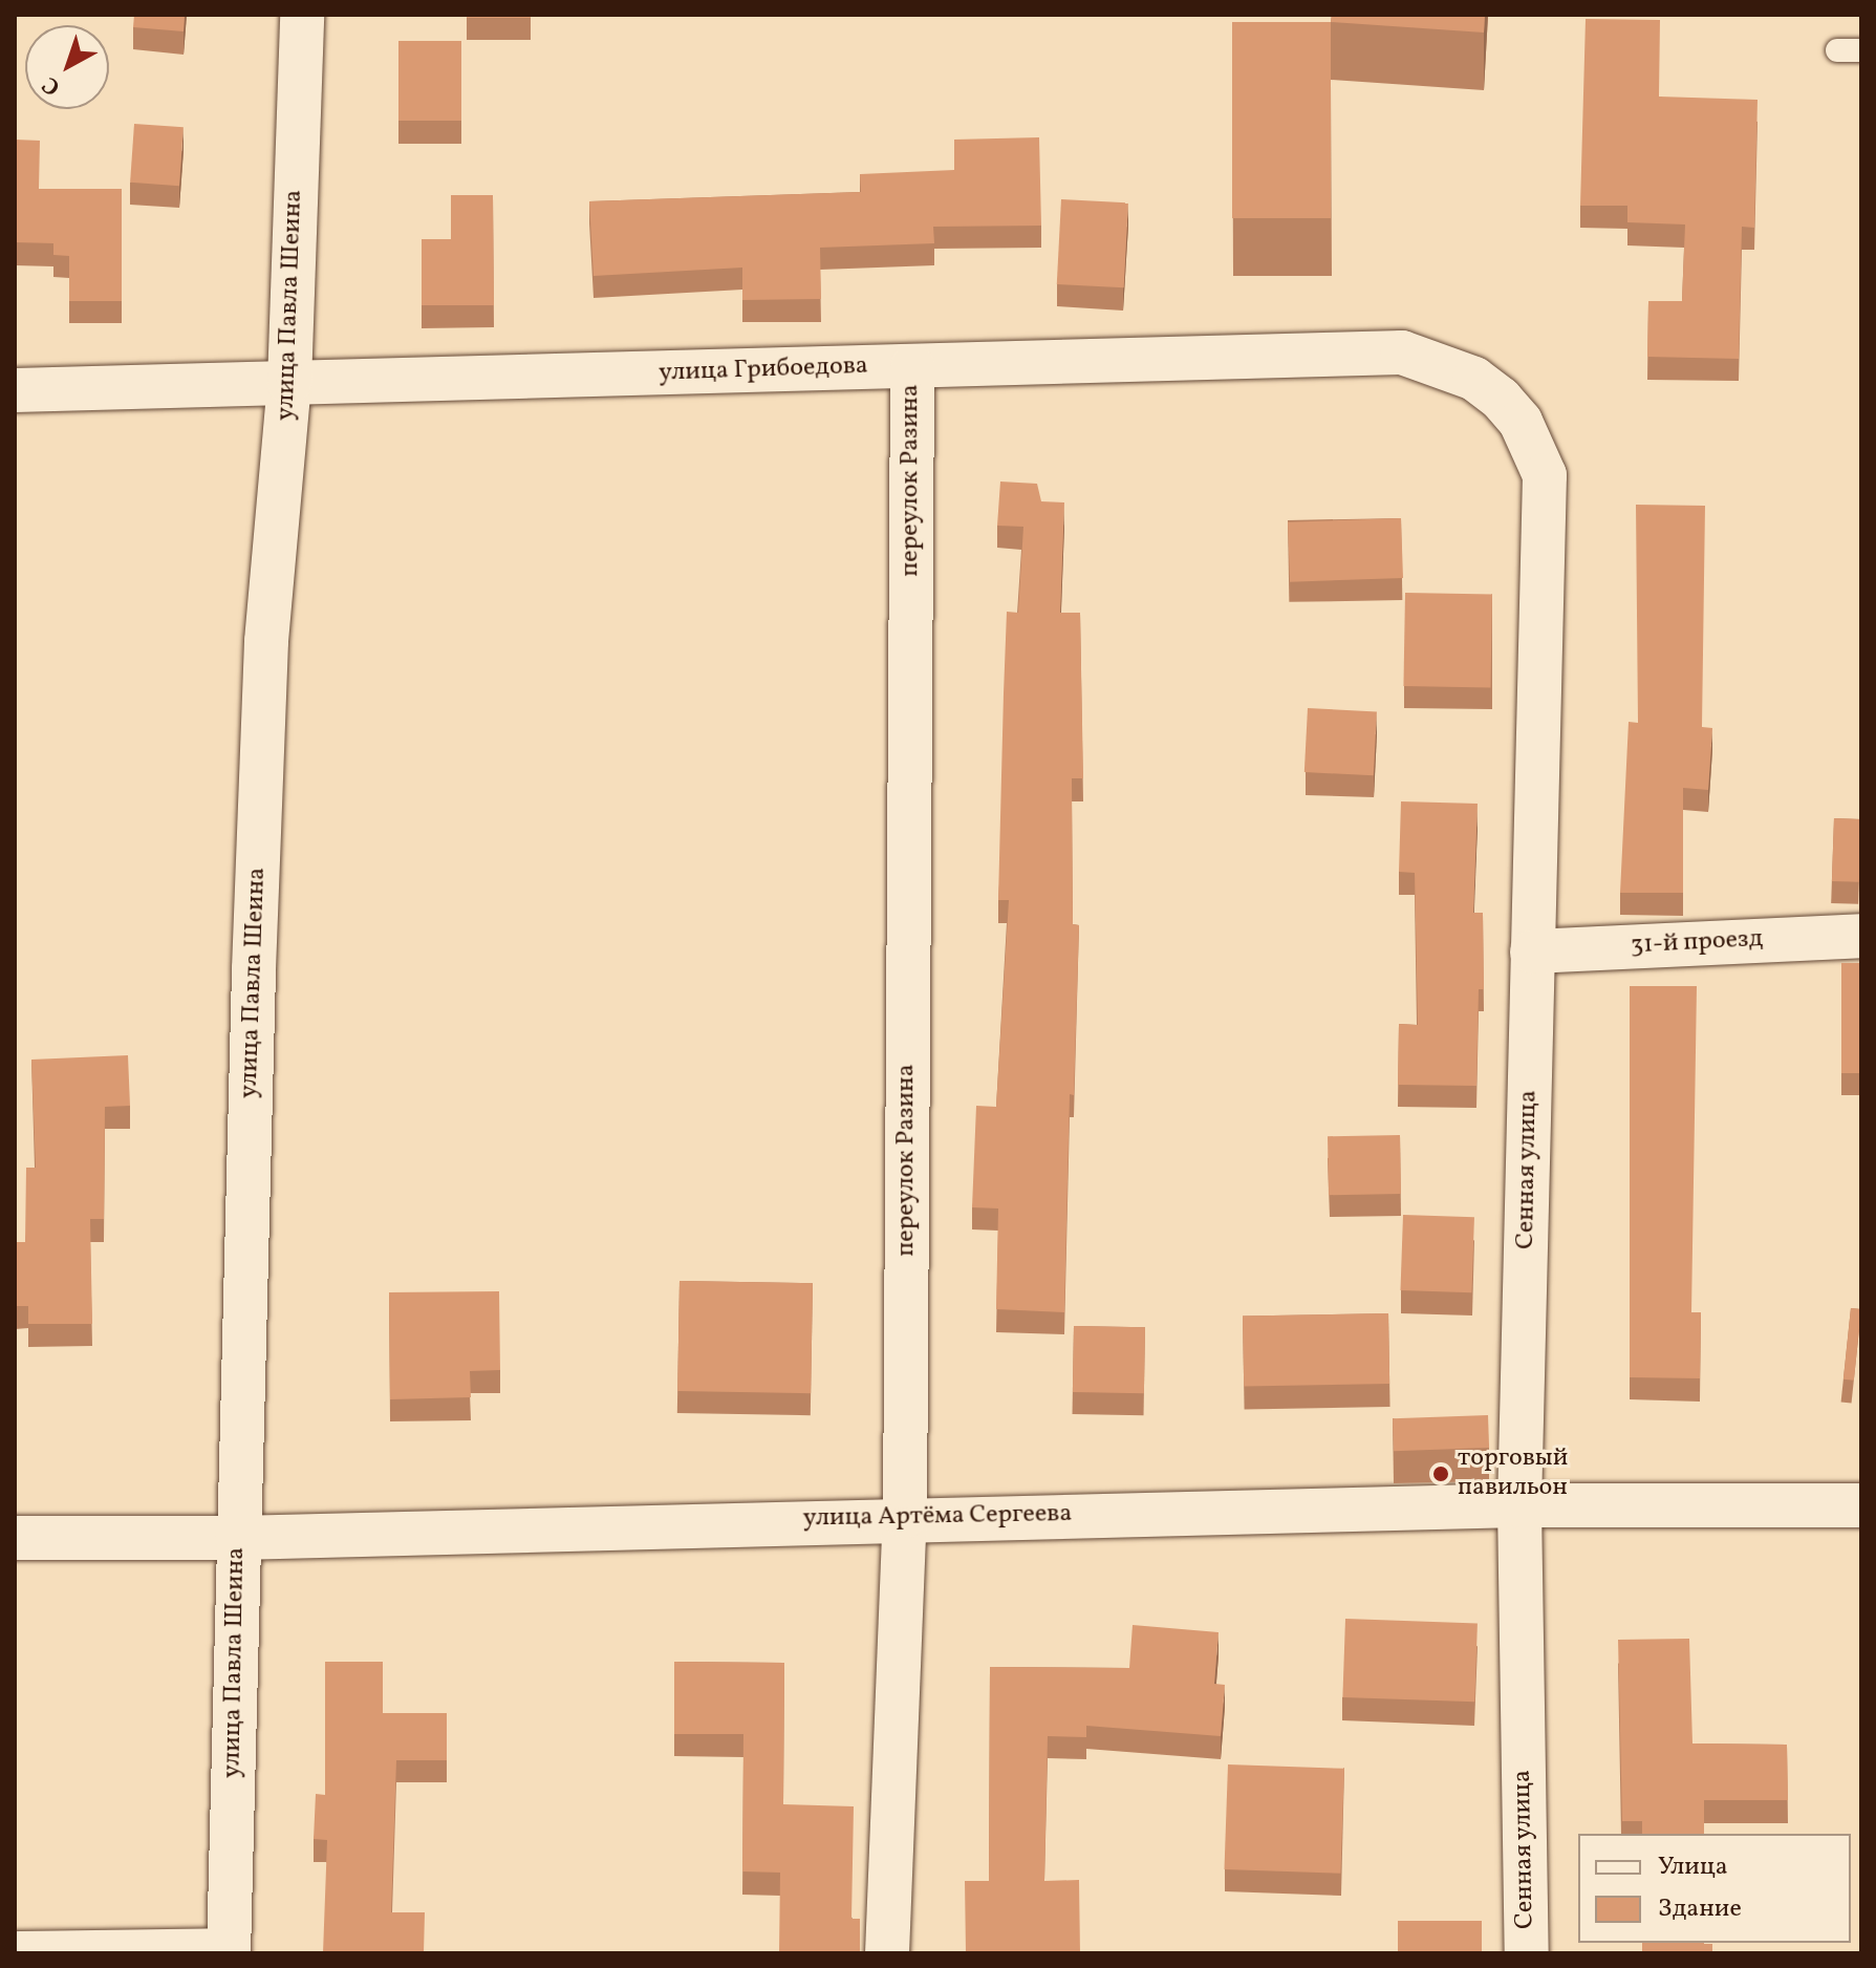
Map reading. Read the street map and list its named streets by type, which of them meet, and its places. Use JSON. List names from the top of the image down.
{
  "streets": {
    "street": [
      "улица Павла Шеина",
      "улица Грибоедова",
      "переулок Разина",
      "31-й проезд",
      "Сенная улица",
      "улица Артёма Сергеева"
    ]
  },
  "crossings": [
    ["улица Павла Шеина", "улица Грибоедова"],
    ["улица Павла Шеина", "улица Артёма Сергеева"],
    ["улица Грибоедова", "переулок Разина"],
    ["улица Грибоедова", "Сенная улица"],
    ["переулок Разина", "улица Артёма Сергеева"],
    ["31-й проезд", "Сенная улица"],
    ["Сенная улица", "улица Артёма Сергеева"]
  ],
  "places": ["торговый павильон"],
  "legend": ["Улица", "Здание"],
  "north": "bottom left"
}
